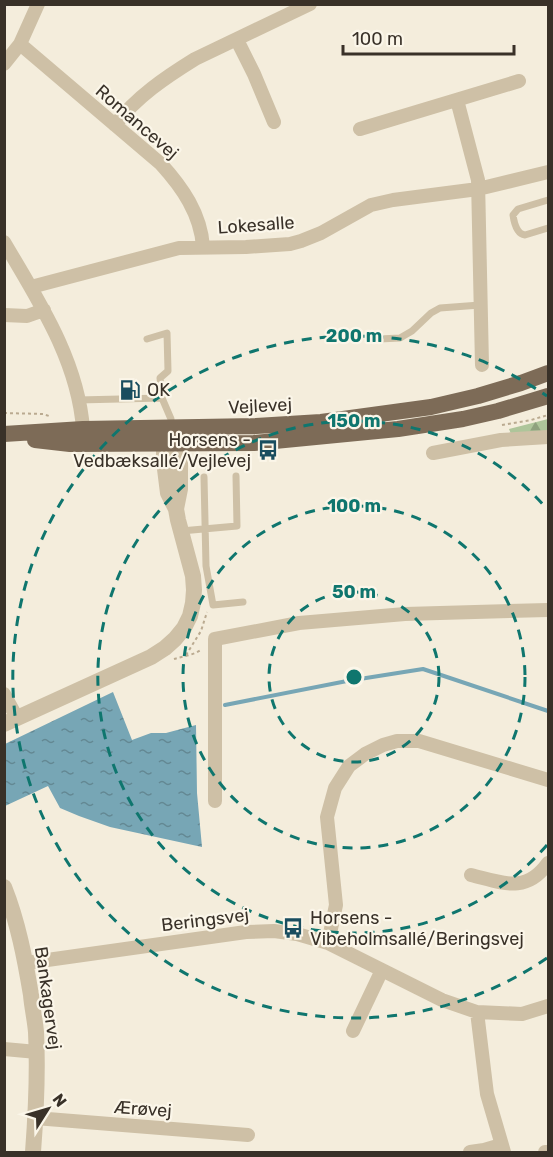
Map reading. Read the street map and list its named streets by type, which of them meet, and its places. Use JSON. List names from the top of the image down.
{
  "streets": {
    "main road": ["Vejlevej"],
    "street": [
      "Romancevej",
      "Lokesalle",
      "Beringsvej",
      "Bankagervej",
      "Ærøvej"
    ]
  },
  "crossings": [
    ["Romancevej", "Lokesalle"],
    ["Beringsvej", "Bankagervej"],
    ["Bankagervej", "Ærøvej"]
  ],
  "places": {
    "fuel station": ["OK"],
    "bus stop": ["Horsens - Vedbæksallé/Vejlevej", "Horsens - Vibeholmsallé/Beringsvej"]
  },
  "scale_bar": "100 m",
  "north": "top right",
  "rings": [
    "200 m",
    "150 m",
    "100 m",
    "50 m"
  ]
}
